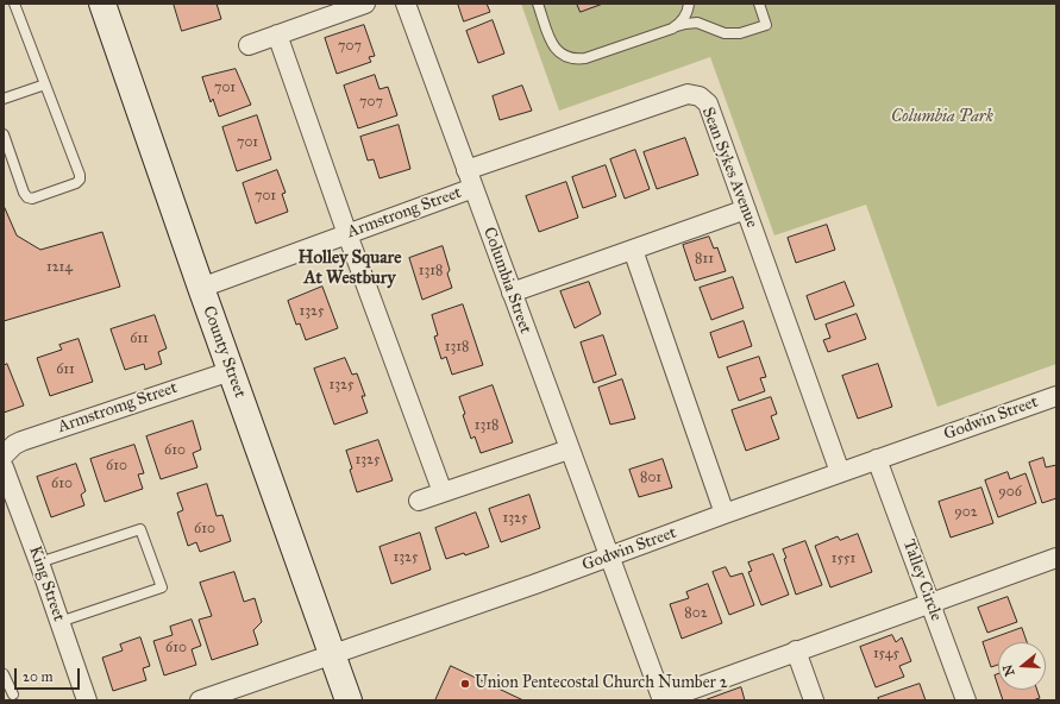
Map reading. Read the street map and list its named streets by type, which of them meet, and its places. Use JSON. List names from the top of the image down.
{
  "streets": {
    "street": [
      "Sean Sykes Avenue",
      "Armstrong Street",
      "Columbia Street",
      "County Street",
      "Armstromg Street",
      "Godwin Street",
      "Talley Circle",
      "King Street"
    ]
  },
  "crossings": [
    ["Sean Sykes Avenue", "Columbia Street"],
    ["Sean Sykes Avenue", "Godwin Street"],
    ["Armstrong Street", "Columbia Street"],
    ["Armstrong Street", "County Street"],
    ["Columbia Street", "Godwin Street"],
    ["County Street", "Armstromg Street"],
    ["County Street", "Godwin Street"],
    ["Armstromg Street", "King Street"],
    ["Godwin Street", "Talley Circle"]
  ],
  "districts": ["Holley Square At Westbury"],
  "parks": ["Columbia Park"],
  "places": ["Union Pentecostal Church Number 2"],
  "house_numbers": [
    "707",
    "701",
    "707",
    "701",
    "701",
    "811",
    "1214",
    "1318",
    "1325",
    "611",
    "1318",
    "611",
    "1325",
    "1318",
    "610",
    "1325",
    "610",
    "801",
    "610",
    "906",
    "902",
    "1325",
    "610",
    "1325",
    "1551",
    "802",
    "610",
    "1545"
  ],
  "scale_bar": "20 m",
  "north": "left"
}
